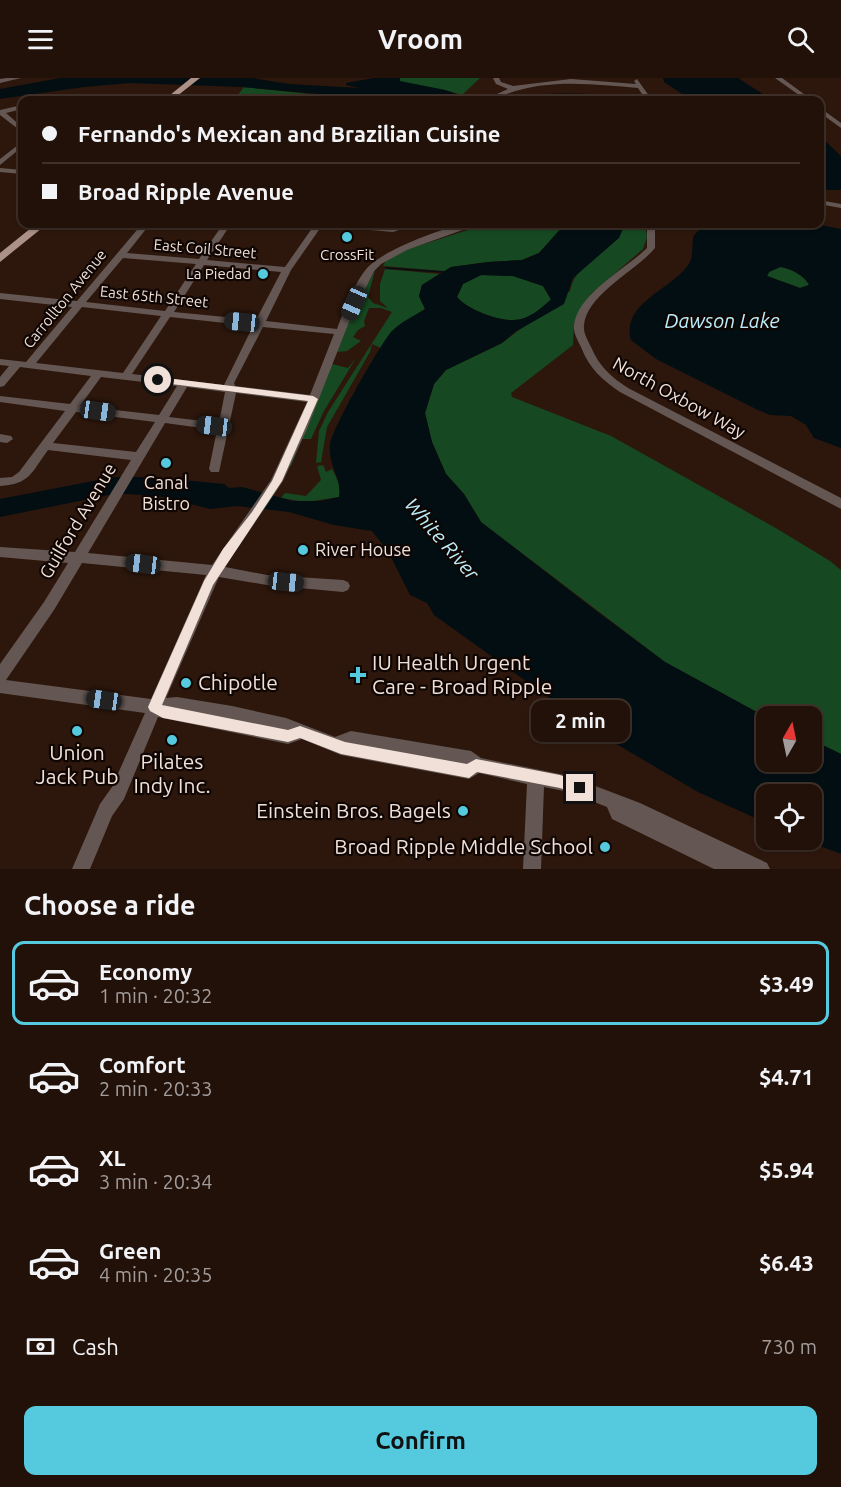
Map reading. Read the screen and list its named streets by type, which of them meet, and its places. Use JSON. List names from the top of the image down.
{
  "streets": {
    "street": [
      "East Coil Street",
      "East 65th Street",
      "Carrollton Avenue",
      "North Oxbow Way",
      "Guilford Avenue"
    ]
  },
  "crossings": [
    ["East Coil Street", "Carrollton Avenue"],
    ["East 65th Street", "Carrollton Avenue"]
  ],
  "water": ["Dawson Lake", "White River"],
  "places": {
    "other": [
      "CrossFit",
      "La Piedad",
      "Canal Bistro",
      "River House",
      "Chipotle",
      "Union Jack Pub",
      "Pilates Indy Inc.",
      "Einstein Bros. Bagels",
      "Broad Ripple Middle School"
    ],
    "health": ["IU Health Urgent Care - Broad Ripple"]
  },
  "north": "top",
  "page": {
    "header": "Vroom",
    "banner": ["Fernando's Mexican and Brazilian Cuisine", "Broad Ripple Avenue"],
    "bubble": "2 min",
    "heading": "Choose a ride",
    "list": [
      {
        "name": "Economy",
        "note": "1 min · 20:32",
        "value": "$3.49"
      },
      {
        "name": "Comfort",
        "note": "2 min · 20:33",
        "value": "$4.71"
      },
      {
        "name": "XL",
        "note": "3 min · 20:34",
        "value": "$5.94"
      },
      {
        "name": "Green",
        "note": "4 min · 20:35",
        "value": "$6.43"
      }
    ],
    "pay": ["Cash", "730 m"],
    "buttons": "Confirm"
  }
}
